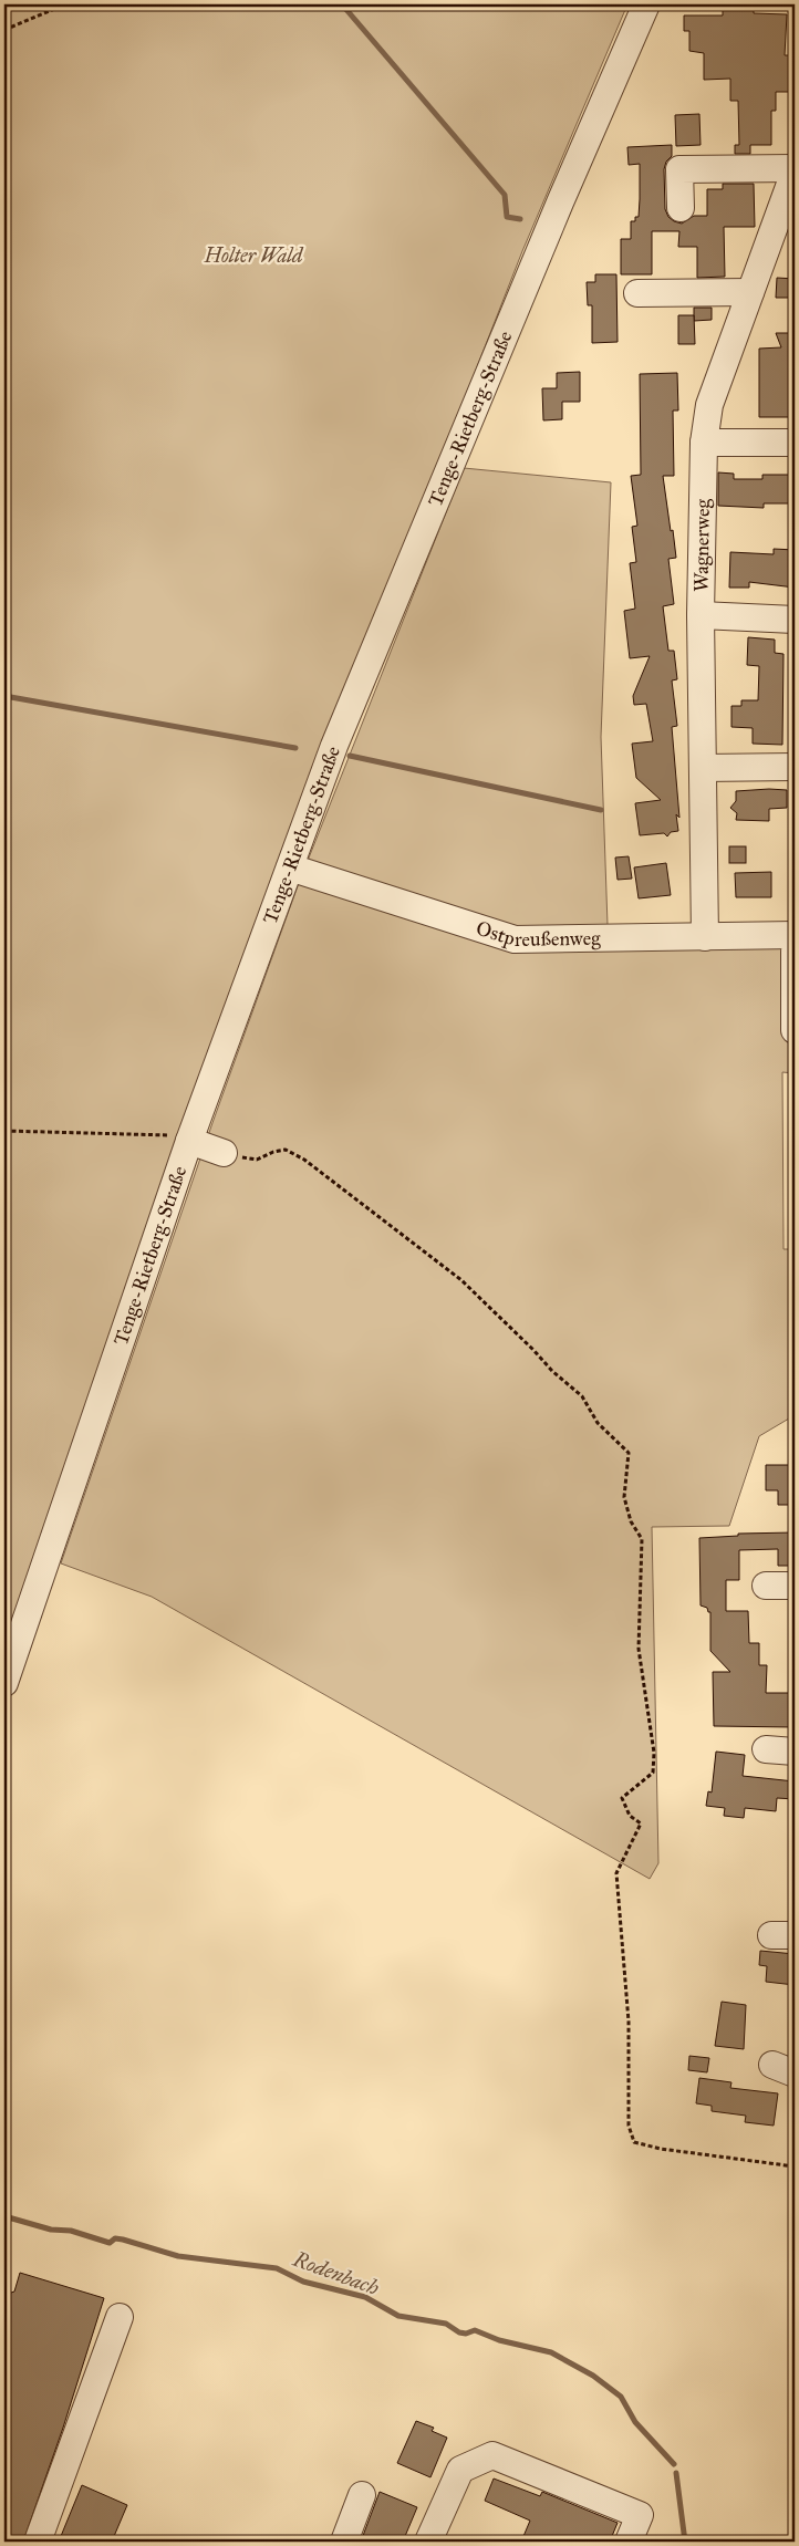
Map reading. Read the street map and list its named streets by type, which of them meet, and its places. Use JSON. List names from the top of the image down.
{
  "streets": {
    "street": ["Tenge-Rietberg-Straße", "Wagnerweg", "Ostpreußenweg"]
  },
  "crossings": [
    ["Tenge-Rietberg-Straße", "Ostpreußenweg"],
    ["Wagnerweg", "Ostpreußenweg"]
  ],
  "water": ["Rodenbach"],
  "parks": ["Holter Wald"]
}
